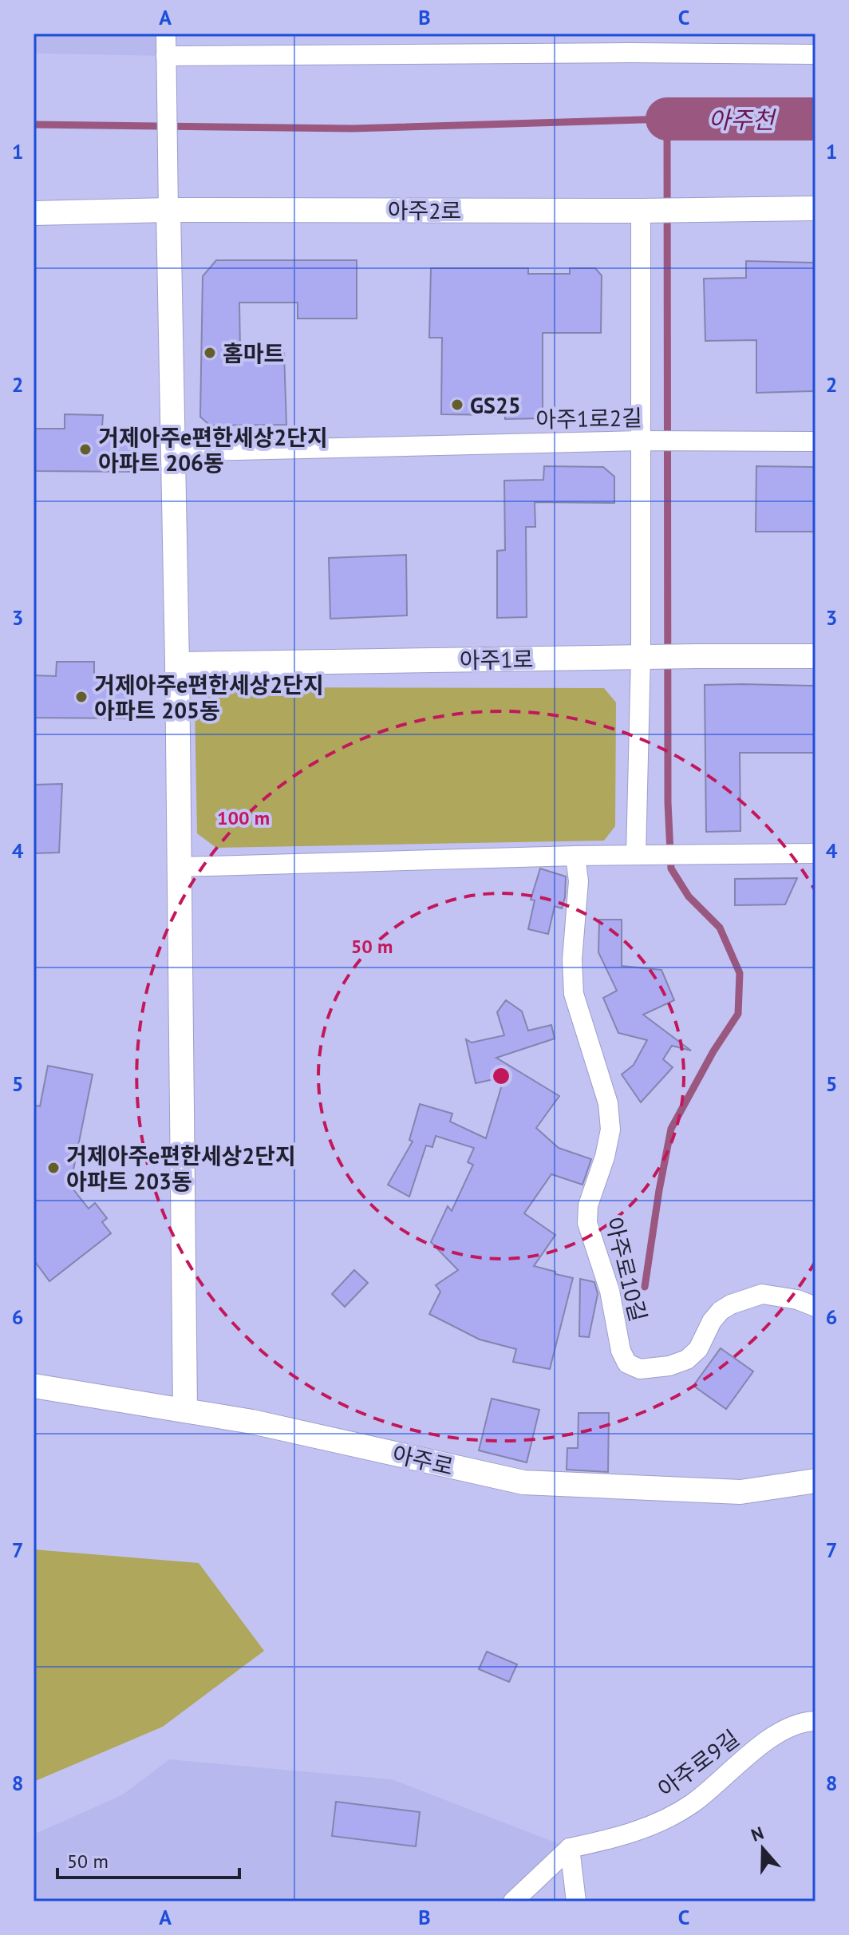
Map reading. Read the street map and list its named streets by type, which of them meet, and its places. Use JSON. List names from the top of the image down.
{
  "streets": {
    "street": [
      "아주2로",
      "아주1로2길",
      "아주1로",
      "아주로10길",
      "아주로",
      "아주로9길"
    ]
  },
  "water": ["아주천"],
  "places": [
    "홈마트",
    "GS25",
    "거제아주e편한세상2단지 아파트 206동",
    "거제아주e편한세상2단지 아파트 205동",
    "거제아주e편한세상2단지 아파트 203동"
  ],
  "scale_bar": "50 m",
  "north": "top",
  "grid": {
    "columns": ["A", "B", "C"],
    "rows": [
      "1",
      "2",
      "3",
      "4",
      "5",
      "6",
      "7",
      "8"
    ]
  },
  "rings": ["100 m", "50 m"]
}
